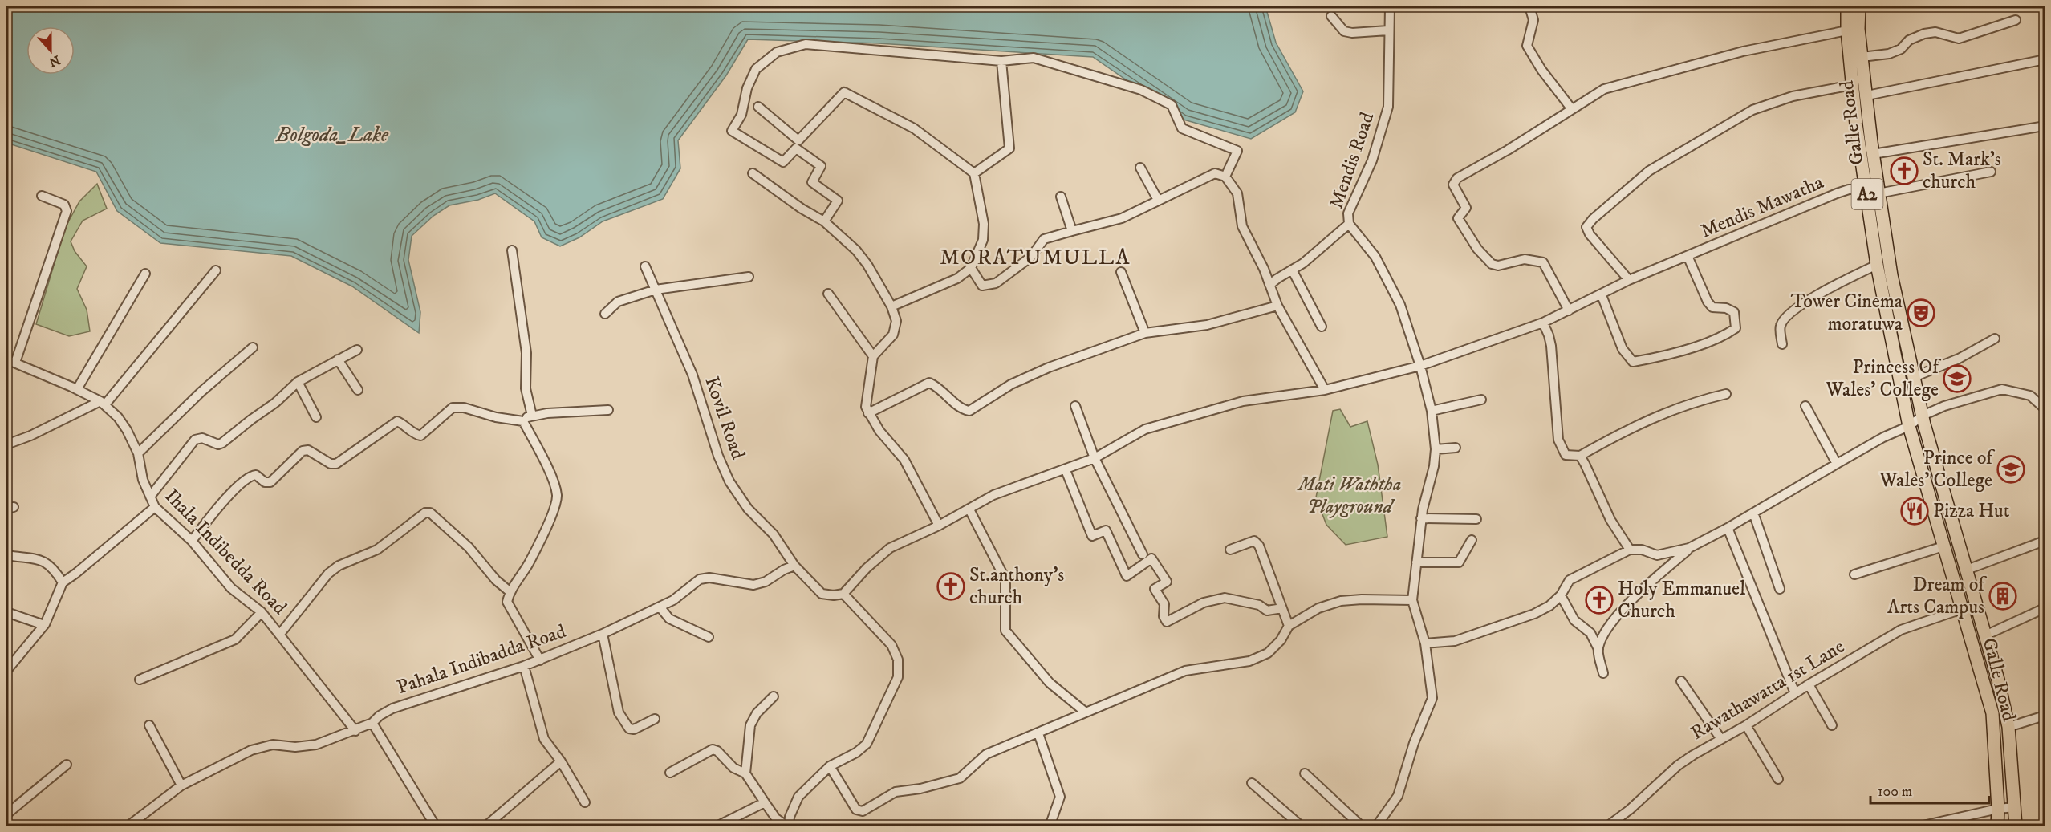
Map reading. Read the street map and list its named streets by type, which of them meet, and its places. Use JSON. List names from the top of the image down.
{
  "streets": {
    "highway": ["Galle Road", "A2"],
    "street": [
      "Mendis Road",
      "Mendis Mawatha",
      "Kovil Road",
      "Ihala Indibedda Road",
      "Pahala Indibadda Road",
      "Rawathawatta 1st Lane"
    ]
  },
  "crossings": [
    ["Galle Road", "Mendis Mawatha"],
    ["Galle Road", "Rawathawatta 1st Lane"],
    ["Mendis Road", "Mendis Mawatha"],
    ["Kovil Road", "Pahala Indibadda Road"],
    ["Ihala Indibedda Road", "Pahala Indibadda Road"]
  ],
  "districts": ["MORATUMULLA"],
  "water": ["Bolgoda_Lake"],
  "parks": ["Mati Waththa Playground"],
  "places": {
    "church": ["St. Mark's church", "St.anthony's church", "Holy Emmanuel Church"],
    "theatre": ["Tower Cinema moratuwa"],
    "school or university": ["Princess Of Wales' College", "Prince of Wales' College"],
    "restaurant": ["Pizza Hut"],
    "building": ["Dream of Arts Campus"]
  },
  "scale_bar": "100 m",
  "north": "bottom"
}
